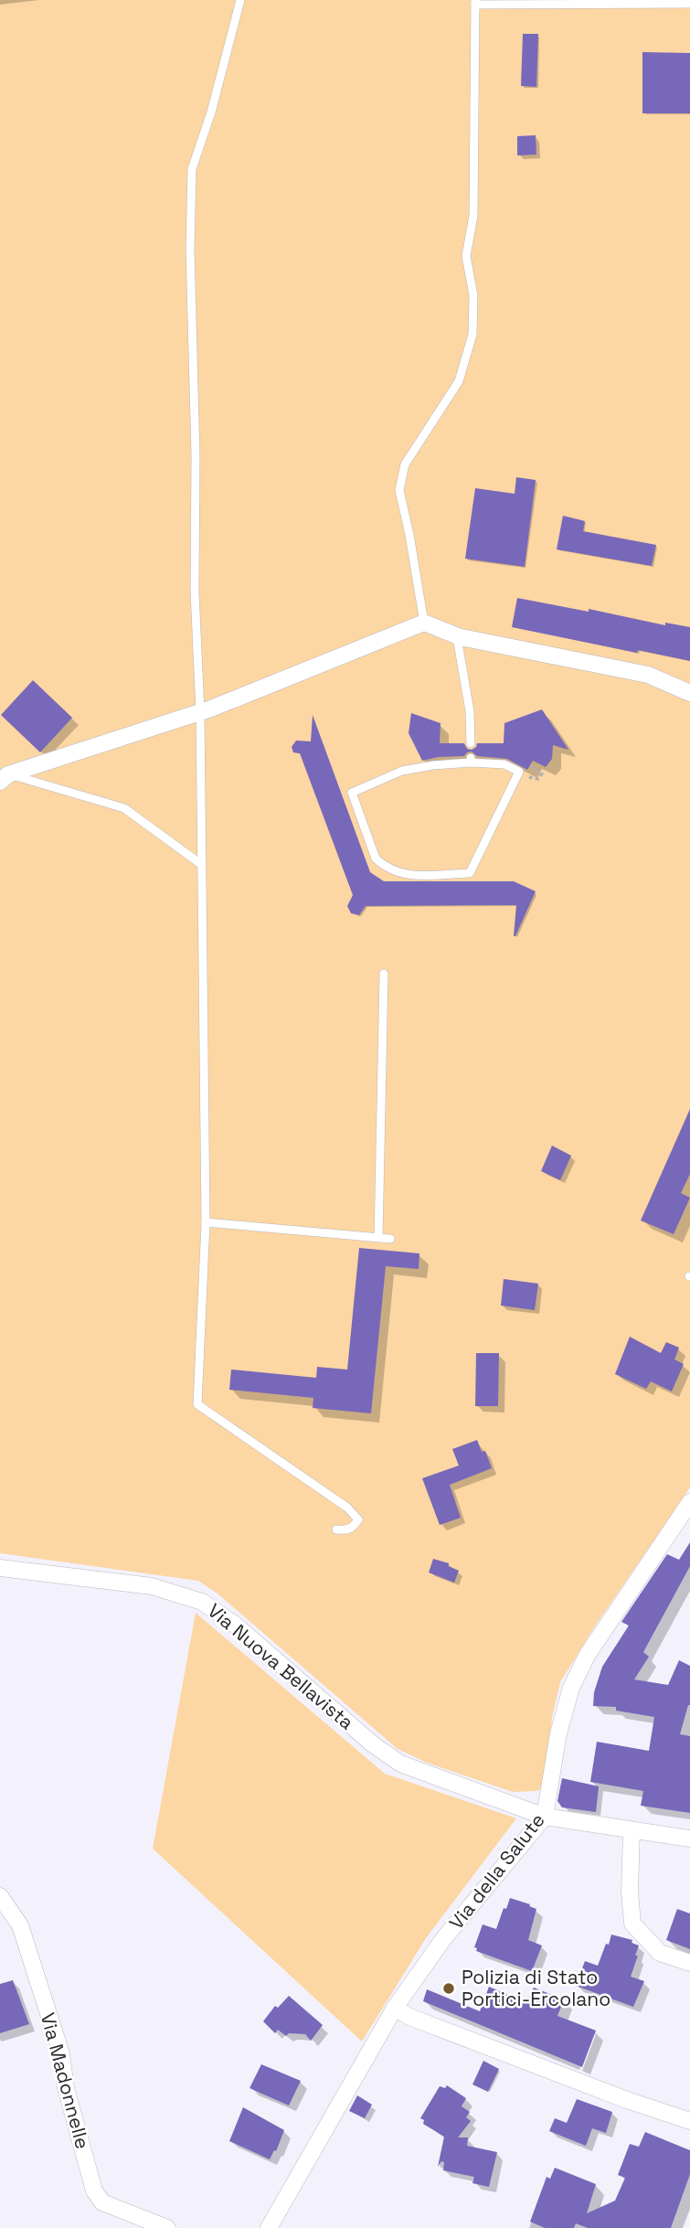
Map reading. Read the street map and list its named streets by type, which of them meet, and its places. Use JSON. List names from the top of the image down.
{
  "streets": {
    "street": ["Via Nuova Bellavista", "Via della Salute", "Via Madonnelle"]
  },
  "crossings": [
    ["Via Nuova Bellavista", "Via della Salute"]
  ],
  "places": ["Polizia di Stato Portici-Ercolano"]
}
